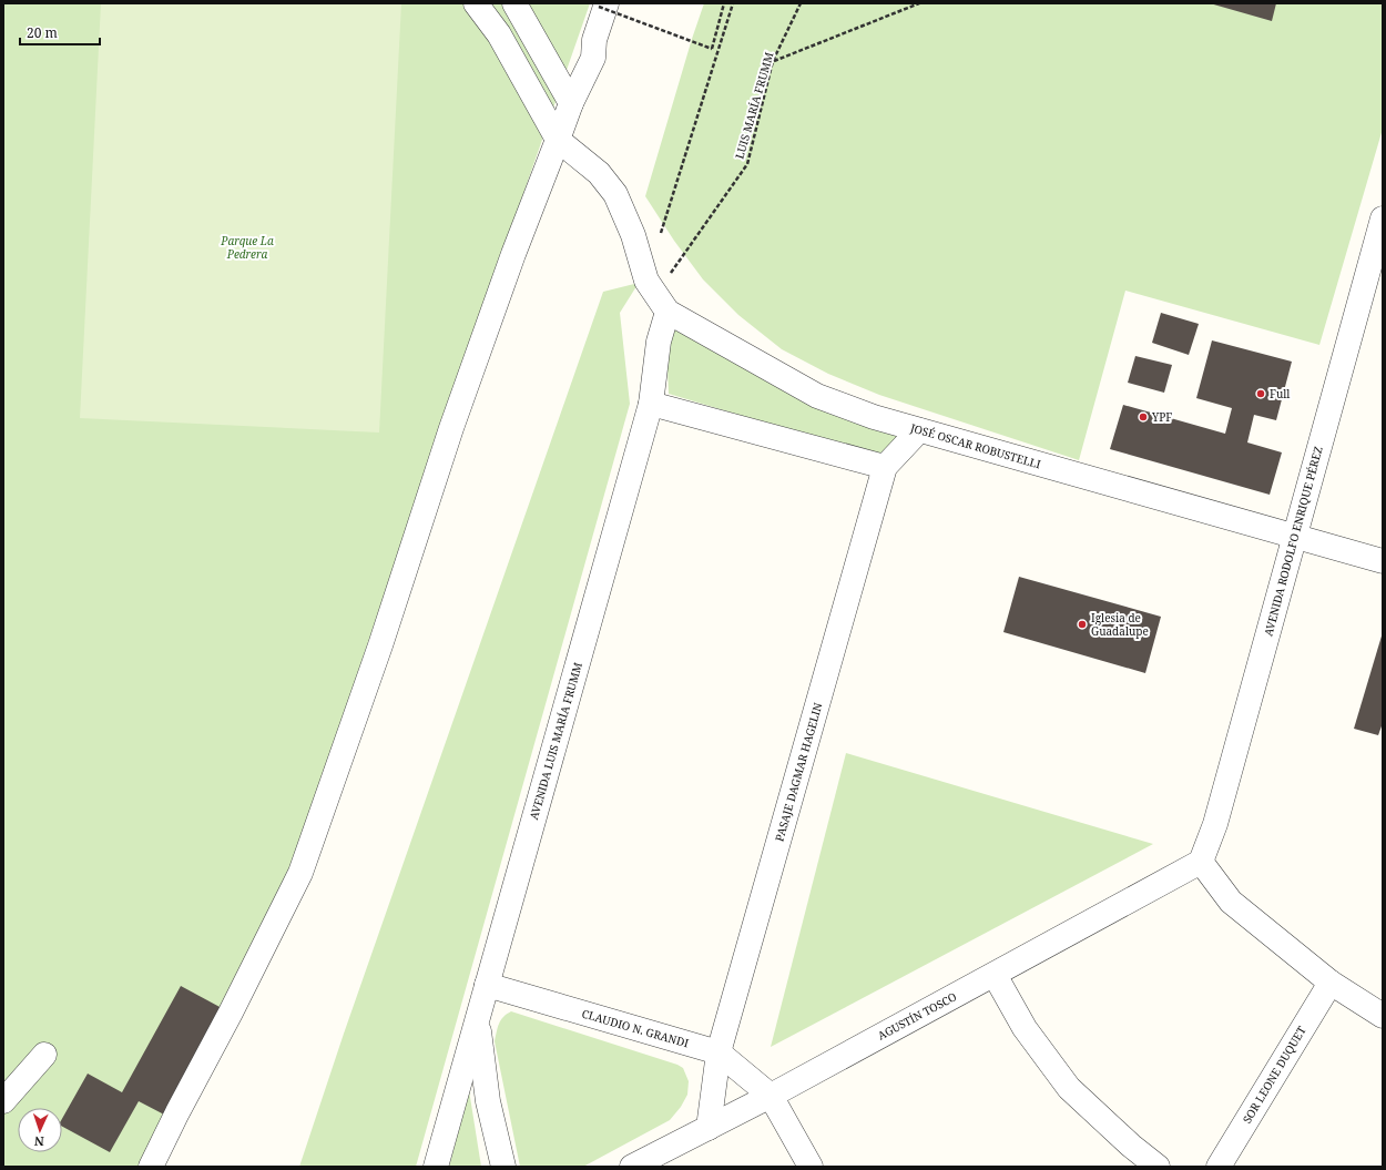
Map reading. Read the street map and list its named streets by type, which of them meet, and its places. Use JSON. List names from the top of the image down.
{
  "streets": {
    "street": [
      "JOSÉ OSCAR ROBUSTELLI",
      "AVENIDA RODOLFO ENRIQUE PÉREZ",
      "AVENIDA LUIS MARÍA FRUMM",
      "PASAJE DAGMAR HAGELIN",
      "AGUSTÍN TOSCO",
      "CLAUDIO N. GRANDI",
      "SOR LEONE DUQUET"
    ],
    "path": ["LUIS MARÍA FRUMM"]
  },
  "crossings": [
    ["LUIS MARÍA FRUMM", "JOSÉ OSCAR ROBUSTELLI"],
    ["LUIS MARÍA FRUMM", "AVENIDA LUIS MARÍA FRUMM"],
    ["JOSÉ OSCAR ROBUSTELLI", "AVENIDA RODOLFO ENRIQUE PÉREZ"],
    ["JOSÉ OSCAR ROBUSTELLI", "AVENIDA LUIS MARÍA FRUMM"],
    ["JOSÉ OSCAR ROBUSTELLI", "PASAJE DAGMAR HAGELIN"],
    ["AVENIDA RODOLFO ENRIQUE PÉREZ", "AGUSTÍN TOSCO"],
    ["AVENIDA LUIS MARÍA FRUMM", "CLAUDIO N. GRANDI"],
    ["PASAJE DAGMAR HAGELIN", "AGUSTÍN TOSCO"],
    ["PASAJE DAGMAR HAGELIN", "CLAUDIO N. GRANDI"],
    ["AGUSTÍN TOSCO", "CLAUDIO N. GRANDI"]
  ],
  "parks": ["Parque La Pedrera"],
  "places": ["Full", "YPF", "Iglesia de Guadalupe"],
  "scale_bar": "20 m",
  "north": "bottom"
}
